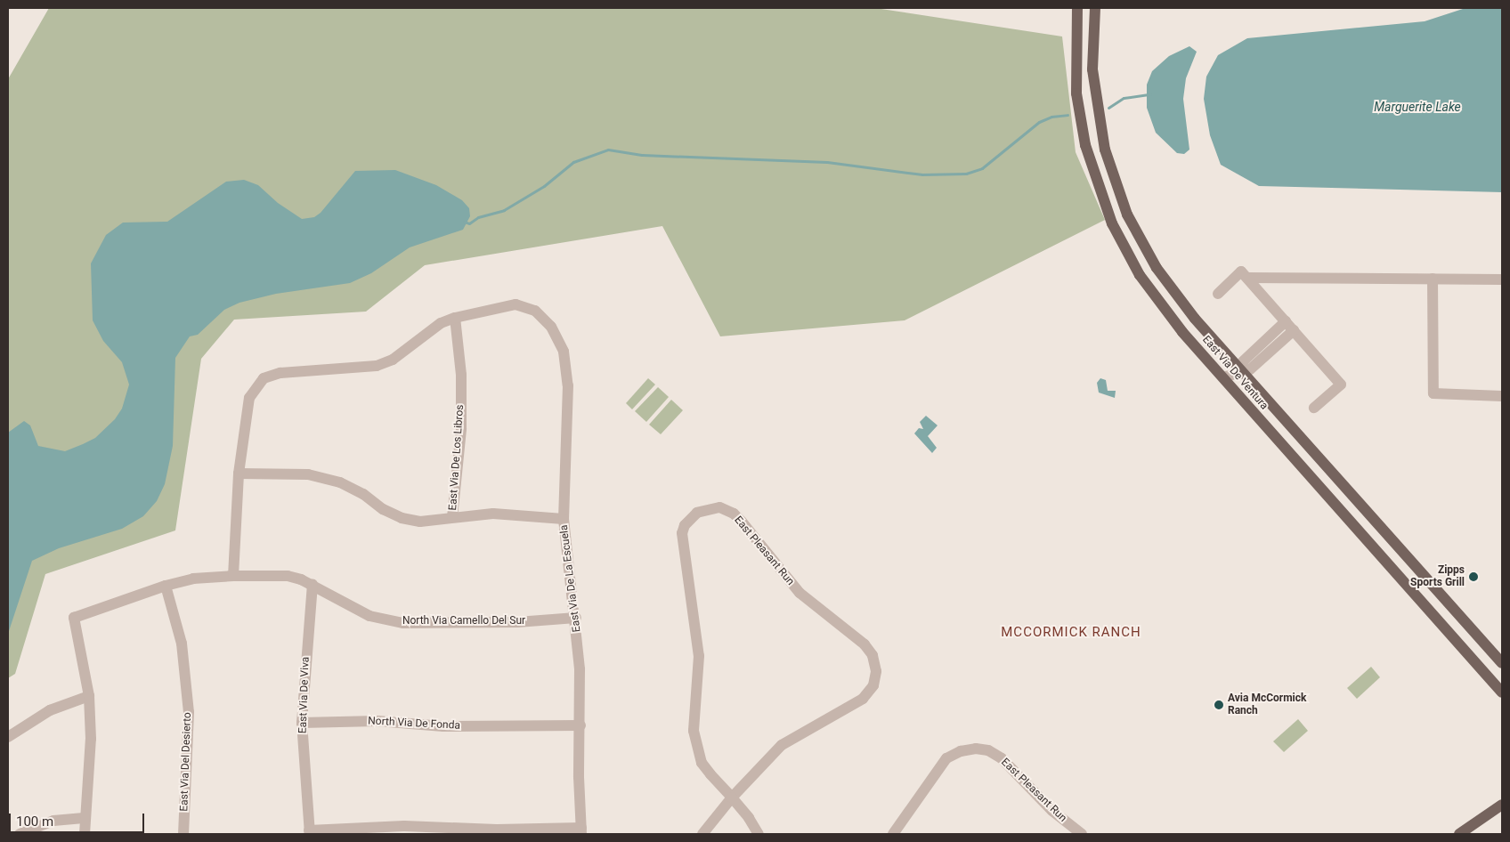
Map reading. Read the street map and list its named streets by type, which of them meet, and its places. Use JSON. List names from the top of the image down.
{
  "streets": {
    "main road": ["East Via De Ventura"],
    "street": [
      "East Via De Los Libros",
      "East Pleasant Run",
      "East Via De La Escuela",
      "North Via Camello Del Sur",
      "East Via De Viva",
      "North Via De Fonda",
      "East Via Del Desierto"
    ]
  },
  "crossings": [
    ["East Via De Los Libros", "East Via De La Escuela"],
    ["East Via De La Escuela", "North Via Camello Del Sur"],
    ["East Via De La Escuela", "North Via De Fonda"],
    ["North Via Camello Del Sur", "East Via De Viva"],
    ["North Via Camello Del Sur", "East Via Del Desierto"],
    ["East Via De Viva", "North Via De Fonda"]
  ],
  "districts": ["MCCORMICK RANCH"],
  "water": ["Marguerite Lake"],
  "places": ["Zipps Sports Grill", "Avia McCormick Ranch"],
  "scale_bar": "100 m"
}
